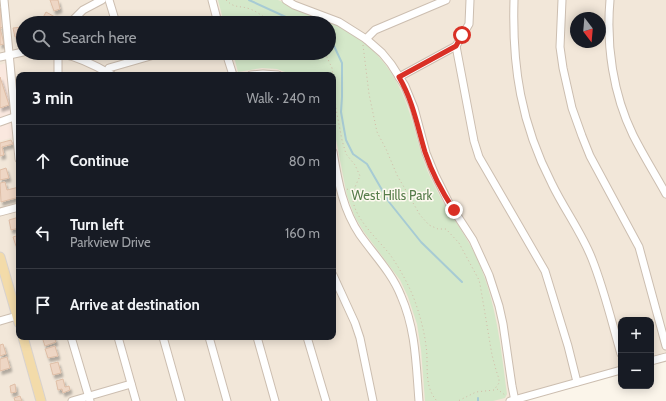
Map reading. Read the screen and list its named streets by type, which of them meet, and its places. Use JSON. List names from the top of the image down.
{
  "parks": ["West Hills Park"],
  "north": "bottom",
  "page": {
    "search": "Search here",
    "heading": ["3 min", "Walk · 240 m"],
    "list": [
      ["Continue", "80 m"],
      ["Turn left", "Parkview Drive", "160 m"],
      "Arrive at destination"
    ],
    "map_buttons": ["+", "−"]
  }
}
